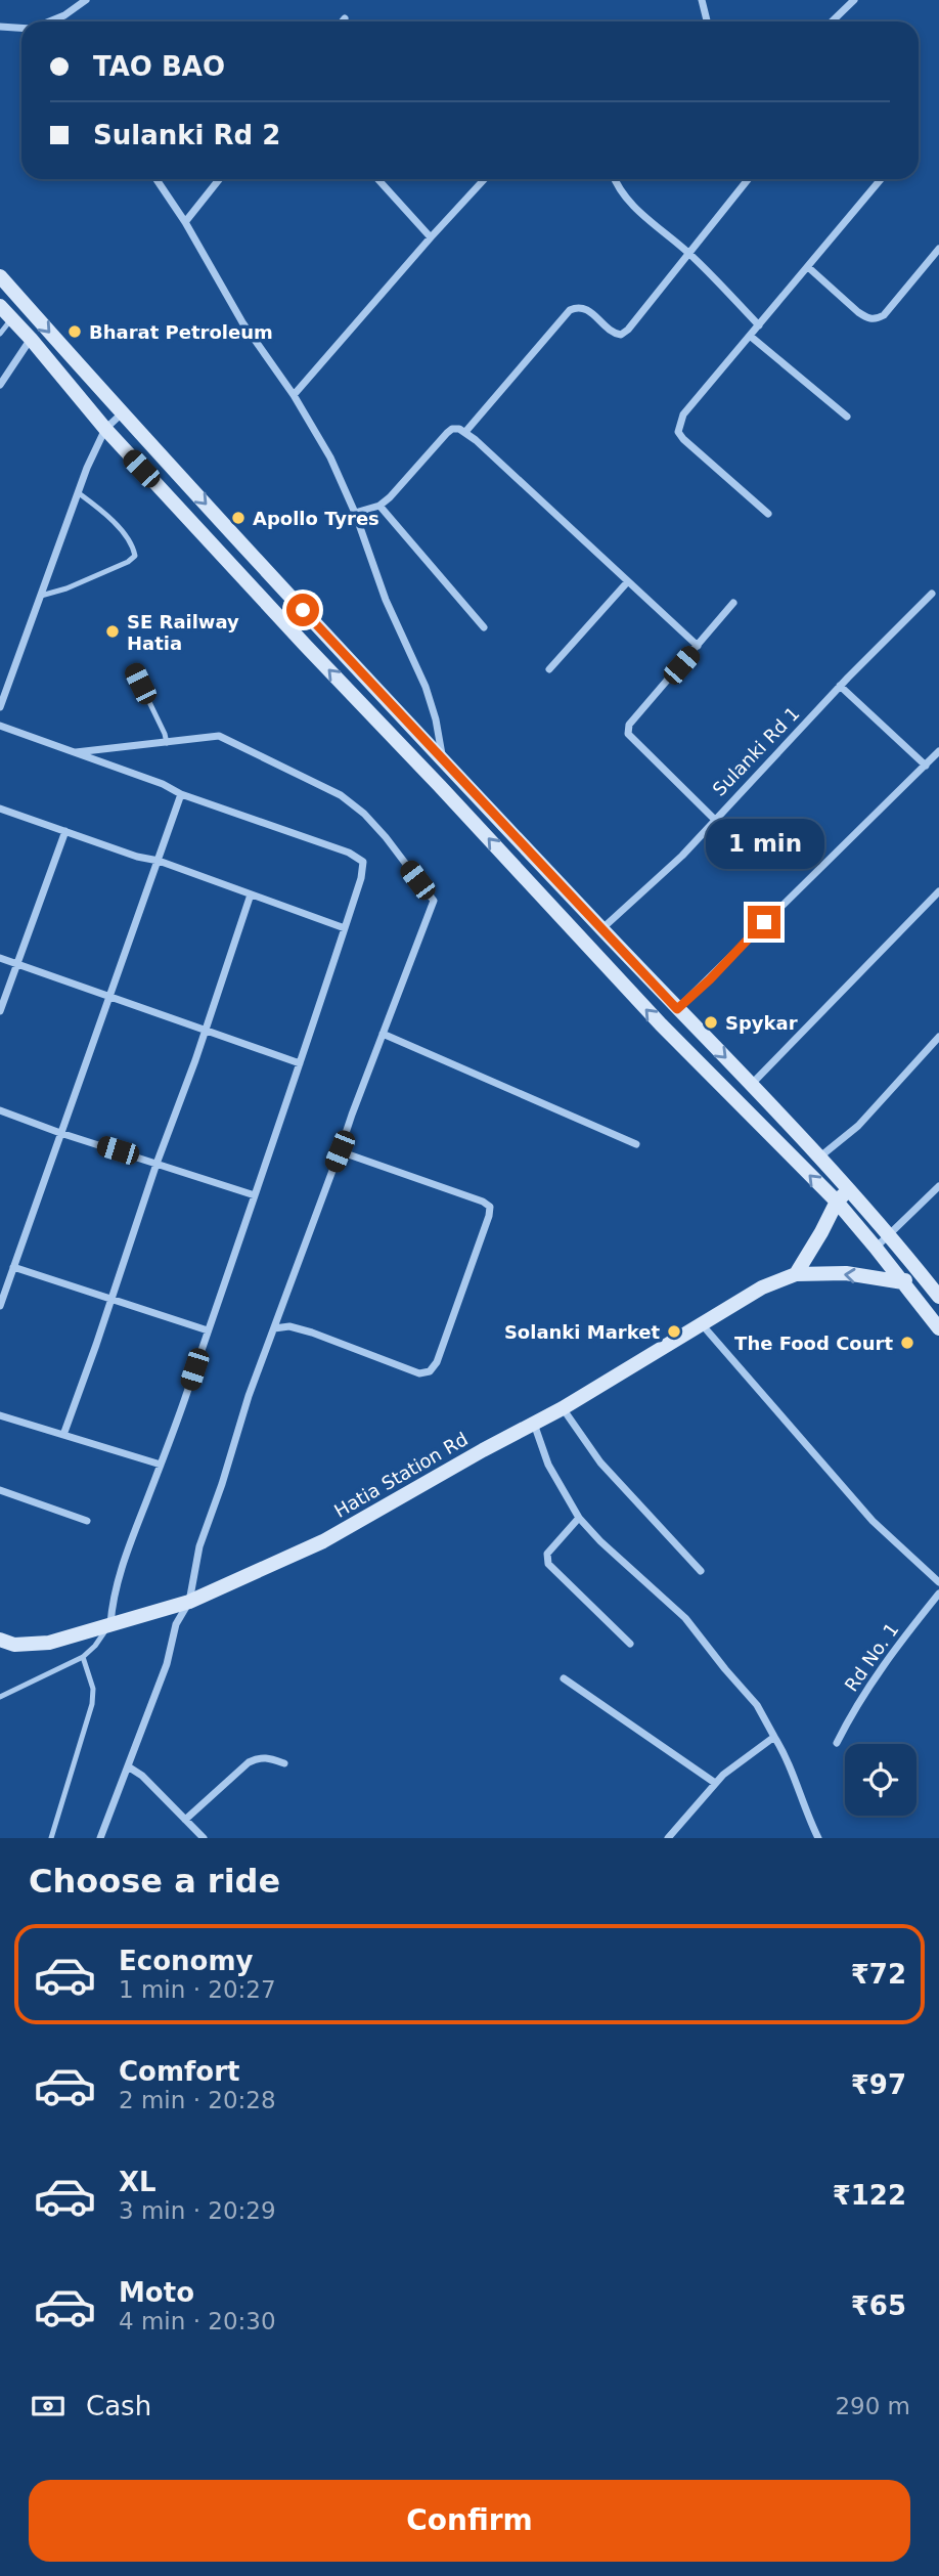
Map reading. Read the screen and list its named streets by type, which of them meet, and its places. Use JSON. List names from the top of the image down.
{
  "streets": {
    "main road": ["Hatia Station Rd"],
    "street": ["Sulanki Rd 1", "Rd No. 1"]
  },
  "places": [
    "Bharat Petroleum",
    "Apollo Tyres",
    "SE Railway Hatia",
    "Spykar",
    "Solanki Market",
    "The Food Court"
  ],
  "page": {
    "banner": ["TAO BAO", "Sulanki Rd 2"],
    "bubble": "1 min",
    "heading": "Choose a ride",
    "list": [
      {
        "name": "Economy",
        "note": "1 min · 20:27",
        "value": "₹72"
      },
      {
        "name": "Comfort",
        "note": "2 min · 20:28",
        "value": "₹97"
      },
      {
        "name": "XL",
        "note": "3 min · 20:29",
        "value": "₹122"
      },
      {
        "name": "Moto",
        "note": "4 min · 20:30",
        "value": "₹65"
      }
    ],
    "pay": ["Cash", "290 m"],
    "buttons": "Confirm"
  }
}
